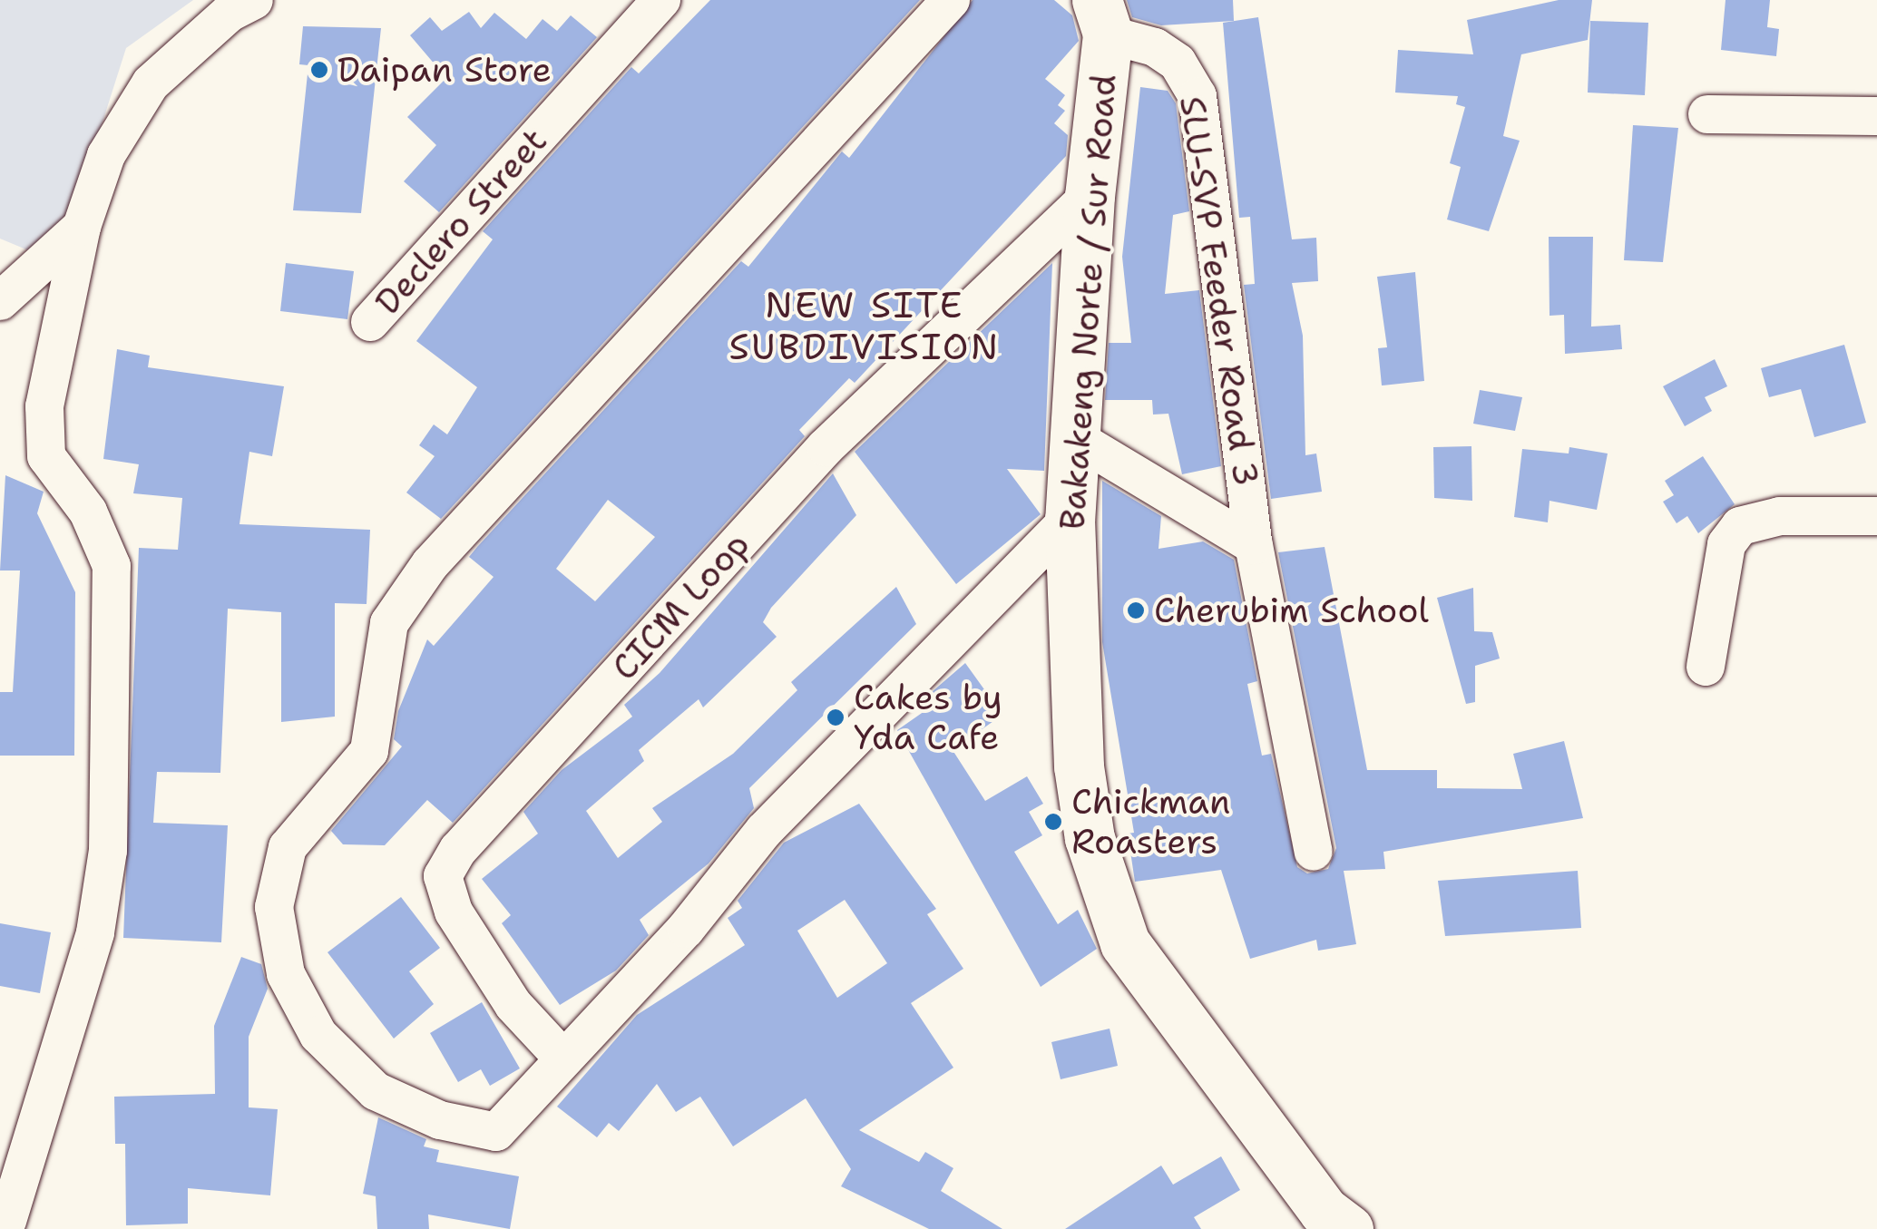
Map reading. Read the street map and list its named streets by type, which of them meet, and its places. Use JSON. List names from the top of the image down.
{
  "streets": {
    "main road": ["Bakakeng Norte / Sur Road"],
    "street": ["Declero Street", "SLU-SVP Feeder Road 3", "CICM Loop"]
  },
  "crossings": [
    ["SLU-SVP Feeder Road 3", "Bakakeng Norte / Sur Road"],
    ["Bakakeng Norte / Sur Road", "CICM Loop"]
  ],
  "districts": ["NEW SITE SUBDIVISION"],
  "places": [
    "Daipan Store",
    "Cherubim School",
    "Cakes by Yda Cafe",
    "Chickman Roasters"
  ]
}
